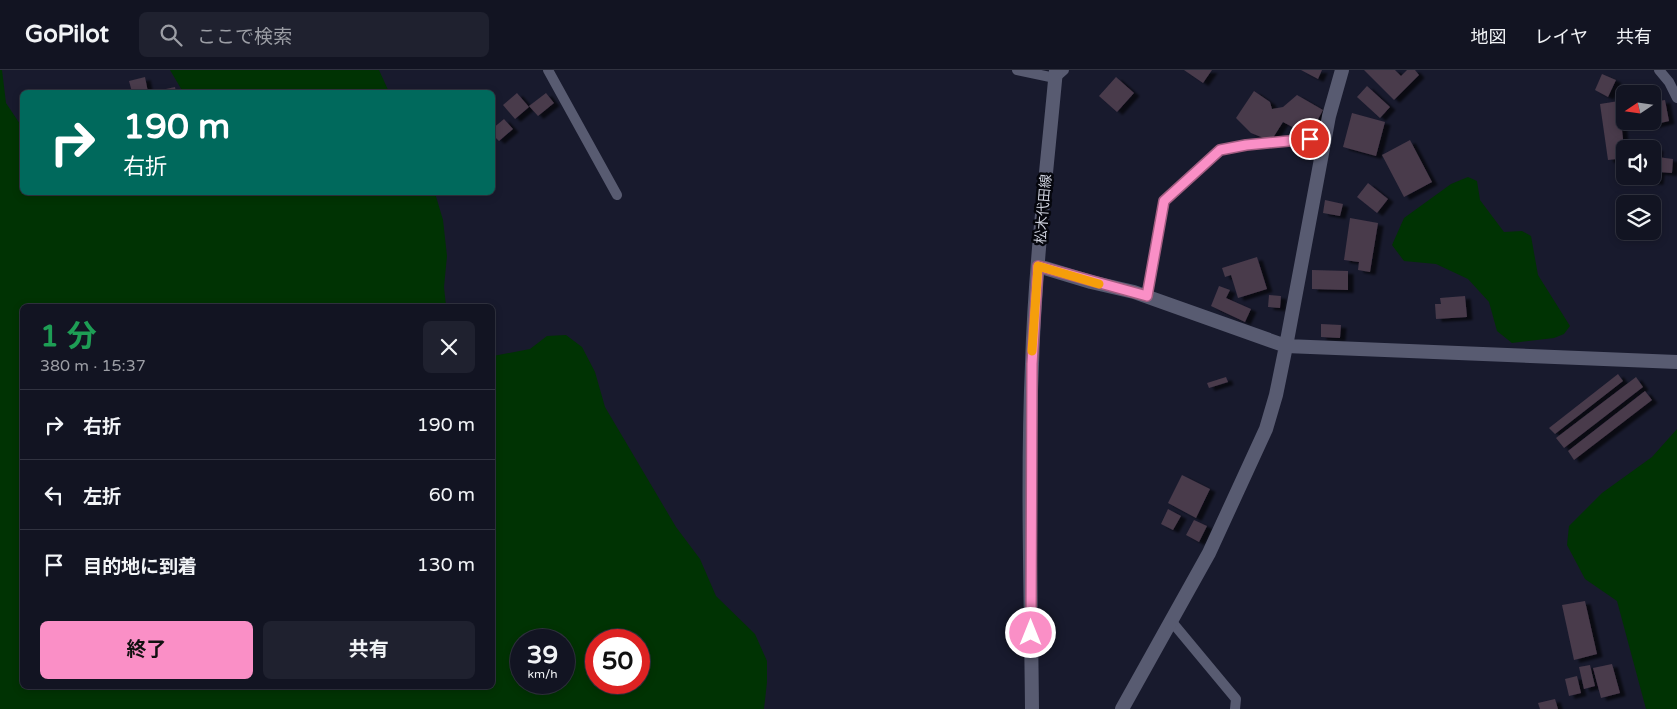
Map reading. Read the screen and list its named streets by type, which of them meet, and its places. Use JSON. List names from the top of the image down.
{
  "streets": {
    "street": ["松木代田線"]
  },
  "north": "left",
  "page": {
    "header": "GoPilot",
    "search": "ここで検索",
    "nav": ["地図", "レイヤ", "共有"],
    "turn": ["190 m", "右折"],
    "heading": ["1 分", "380 m · 15:37"],
    "list": [
      {
        "name": "右折",
        "value": "190 m"
      },
      {
        "name": "左折",
        "value": "60 m"
      },
      {
        "name": "目的地に到着",
        "value": "130 m"
      }
    ],
    "buttons": ["終了", "共有"],
    "speed": "39 km/h",
    "limit": "50"
  }
}
